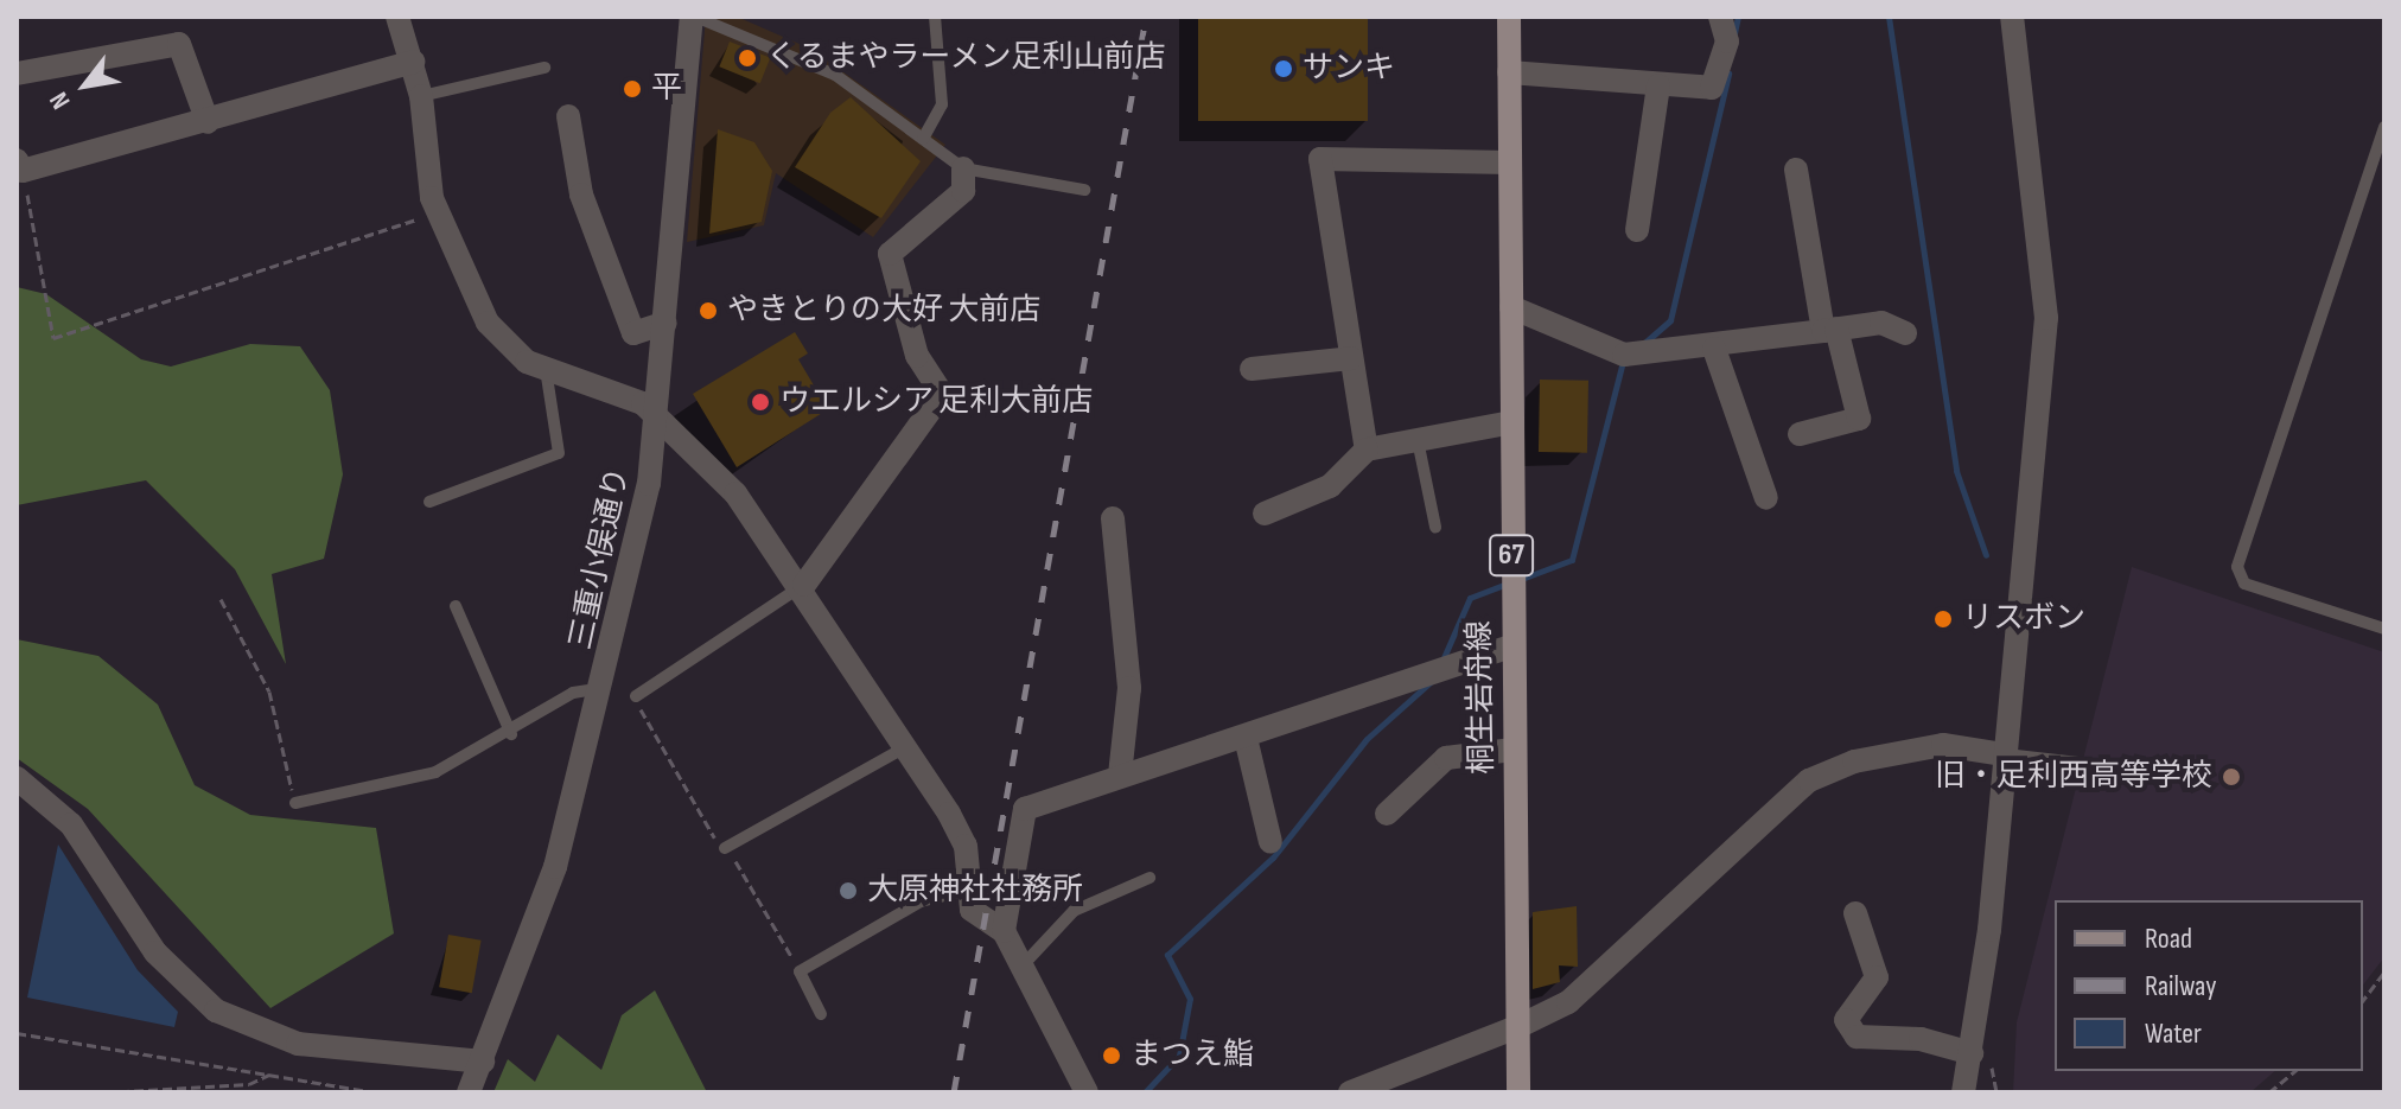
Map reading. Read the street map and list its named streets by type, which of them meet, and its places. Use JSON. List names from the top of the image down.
{
  "streets": {
    "main road": ["67", "桐生岩舟線"],
    "street": ["三重小俣通り"]
  },
  "places": [
    "くるまやラーメン足利山前店",
    "サンキ",
    "平",
    "やきとりの大好 大前店",
    "ウエルシア 足利大前店",
    "リスボン",
    "旧・足利西高等学校",
    "大原神社社務所",
    "まつえ鮨"
  ],
  "legend": ["Road", "Railway", "Water"],
  "north": "bottom left"
}
